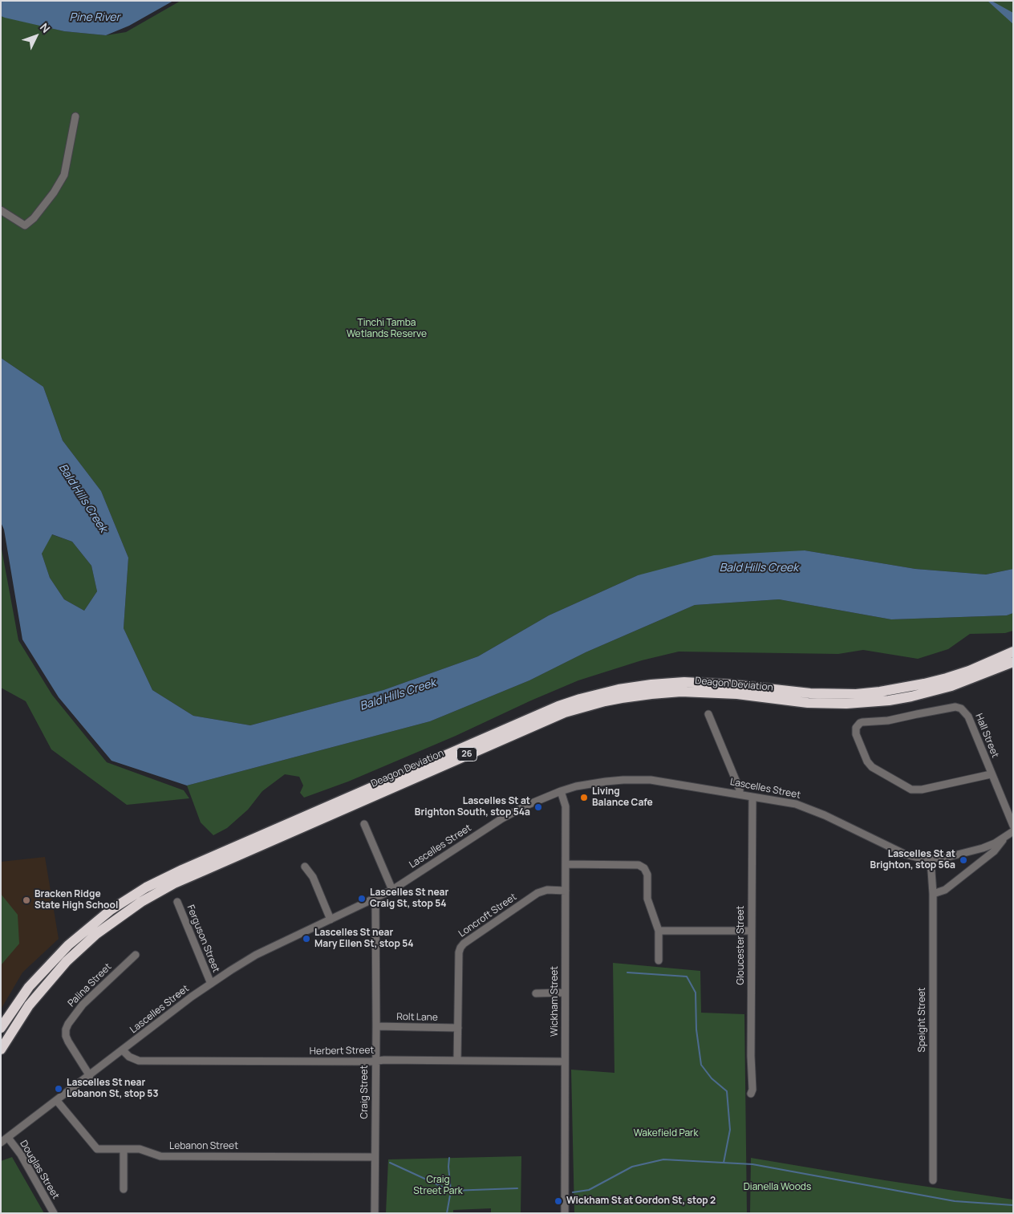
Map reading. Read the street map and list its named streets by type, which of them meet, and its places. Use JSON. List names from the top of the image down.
{
  "streets": {
    "highway": ["Deagon Deviation", "26"],
    "street": [
      "Hall Street",
      "Lascelles Street",
      "Loncroft Street",
      "Ferguson Street",
      "Gloucester Street",
      "Palina Street",
      "Wickham Street",
      "Rolt Lane",
      "Speight Street",
      "Herbert Street",
      "Craig Street",
      "Lebanon Street",
      "Douglas Street"
    ]
  },
  "crossings": [
    ["Lascelles Street", "Ferguson Street"],
    ["Lascelles Street", "Gloucester Street"],
    ["Lascelles Street", "Palina Street"],
    ["Lascelles Street", "Wickham Street"],
    ["Lascelles Street", "Speight Street"],
    ["Lascelles Street", "Herbert Street"],
    ["Lascelles Street", "Craig Street"],
    ["Lascelles Street", "Lebanon Street"],
    ["Lascelles Street", "Douglas Street"],
    ["Loncroft Street", "Wickham Street"],
    ["Loncroft Street", "Rolt Lane"],
    ["Loncroft Street", "Herbert Street"],
    ["Wickham Street", "Herbert Street"],
    ["Rolt Lane", "Craig Street"],
    ["Herbert Street", "Craig Street"],
    ["Craig Street", "Lebanon Street"]
  ],
  "water": ["Pine River", "Bald Hills Creek"],
  "parks": [
    "Tinchi Tamba Wetlands Reserve",
    "Wakefield Park",
    "Craig Street Park",
    "Dianella Woods"
  ],
  "places": [
    "Living Balance Cafe",
    "Lascelles St at Brighton South, stop 54a",
    "Lascelles St at Brighton, stop 56a",
    "Lascelles St near Craig St, stop 54",
    "Bracken Ridge State High School",
    "Lascelles St near Mary Ellen St, stop 54",
    "Lascelles St near Lebanon St, stop 53",
    "Wickham St at Gordon St, stop 2"
  ],
  "north": "top right"
}
